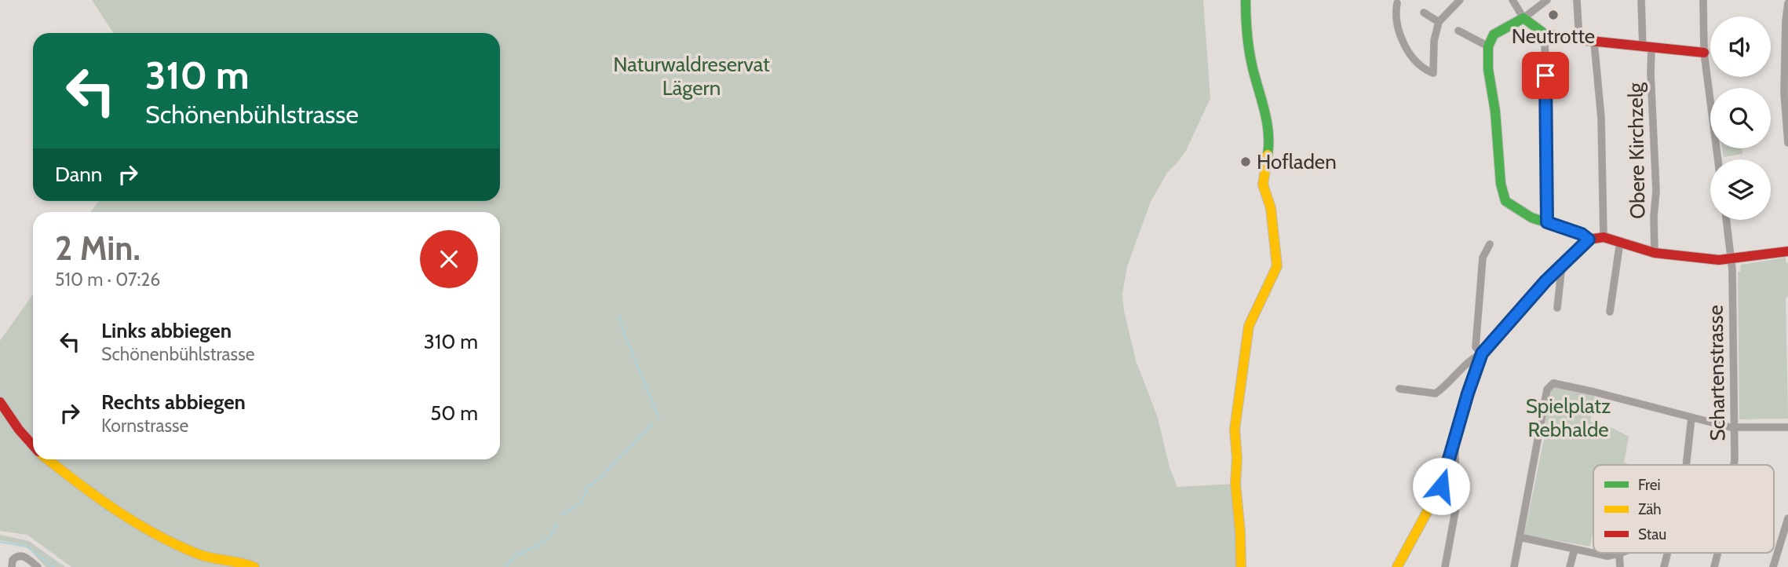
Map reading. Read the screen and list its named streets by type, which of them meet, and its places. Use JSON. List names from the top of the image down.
{
  "streets": {
    "street": ["Obere Kirchzelg", "Schartenstrasse"]
  },
  "parks": ["Naturwaldreservat Lägern", "Spielplatz Rebhalde"],
  "places": ["Neutrotte", "Hofladen"],
  "legend": ["Frei", "Zäh", "Stau"],
  "page": {
    "turn": ["310 m", "Schönenbühlstrasse"],
    "then": "Dann",
    "heading": ["2 Min.", "510 m · 07:26"],
    "list": [
      {
        "name": "Links abbiegen",
        "note": "Schönenbühlstrasse",
        "value": "310 m"
      },
      {
        "name": "Rechts abbiegen",
        "note": "Kornstrasse",
        "value": "50 m"
      }
    ]
  }
}
